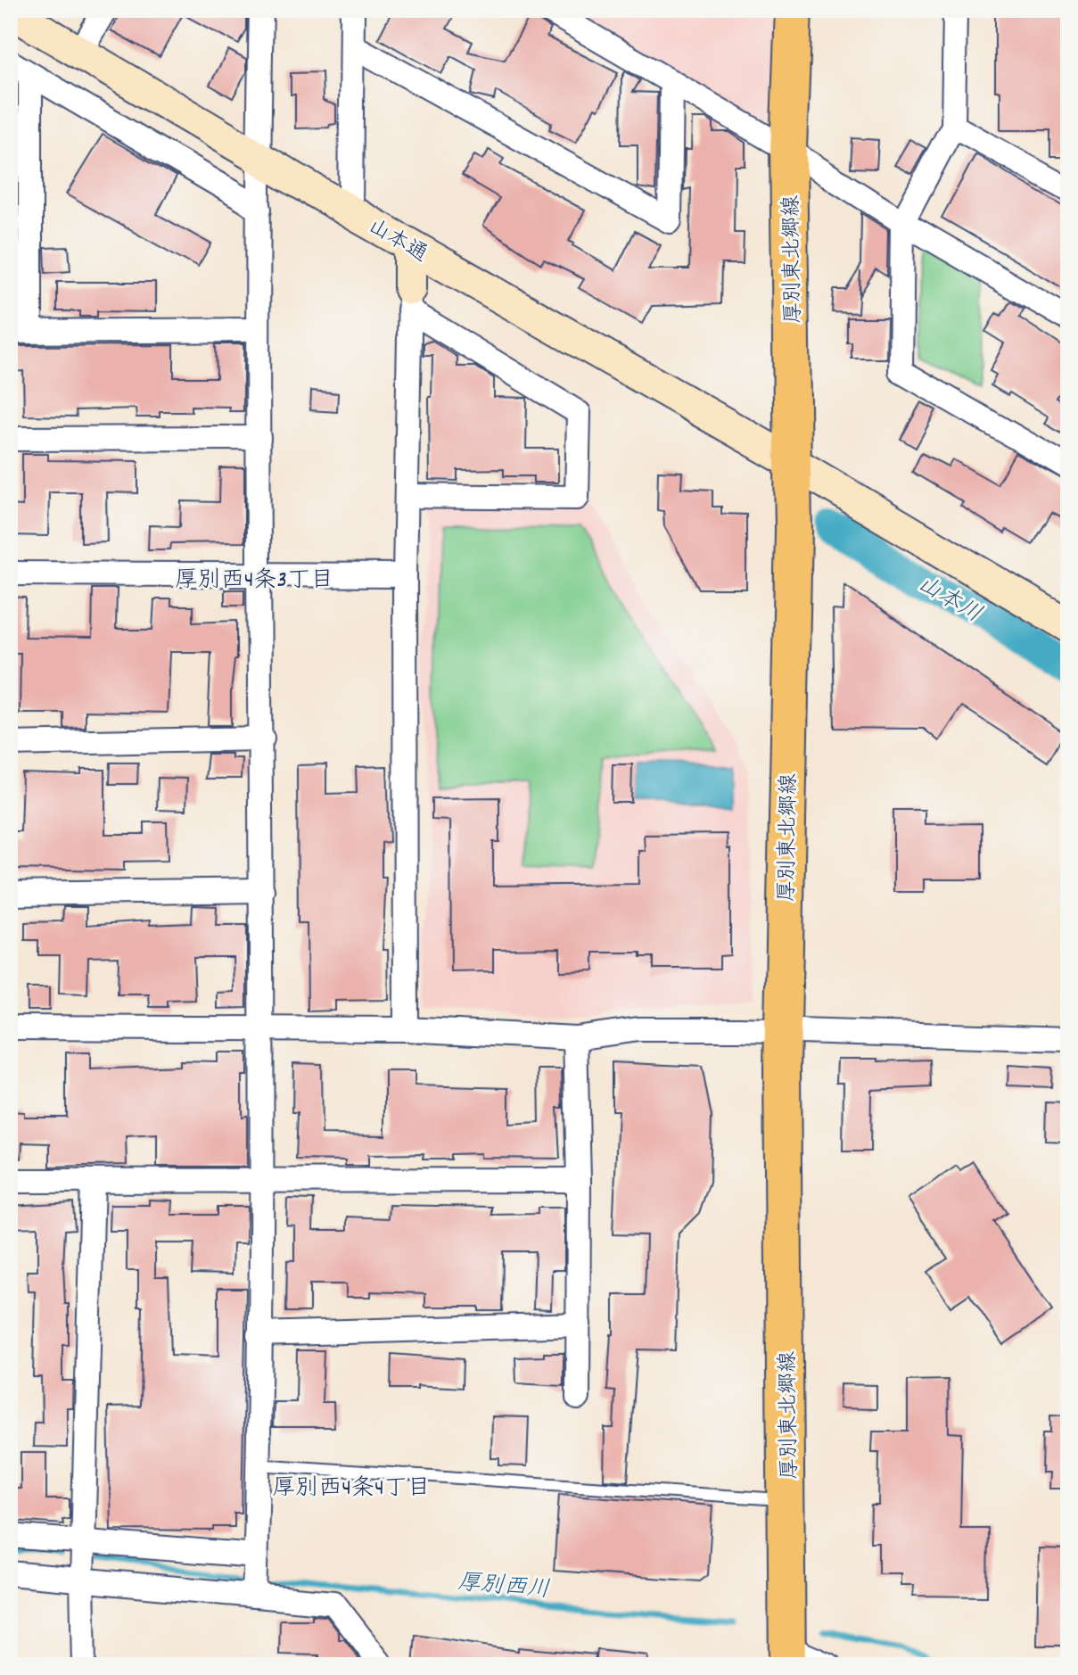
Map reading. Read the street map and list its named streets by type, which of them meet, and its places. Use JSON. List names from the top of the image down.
{
  "streets": {
    "main road": ["厚別東北郷線"],
    "street": ["山本通"]
  },
  "crossings": [
    ["山本通", "厚別東北郷線"]
  ],
  "districts": ["厚別西4条3丁目", "厚別西4条4丁目"],
  "water": ["山本川", "厚別西川"]
}
